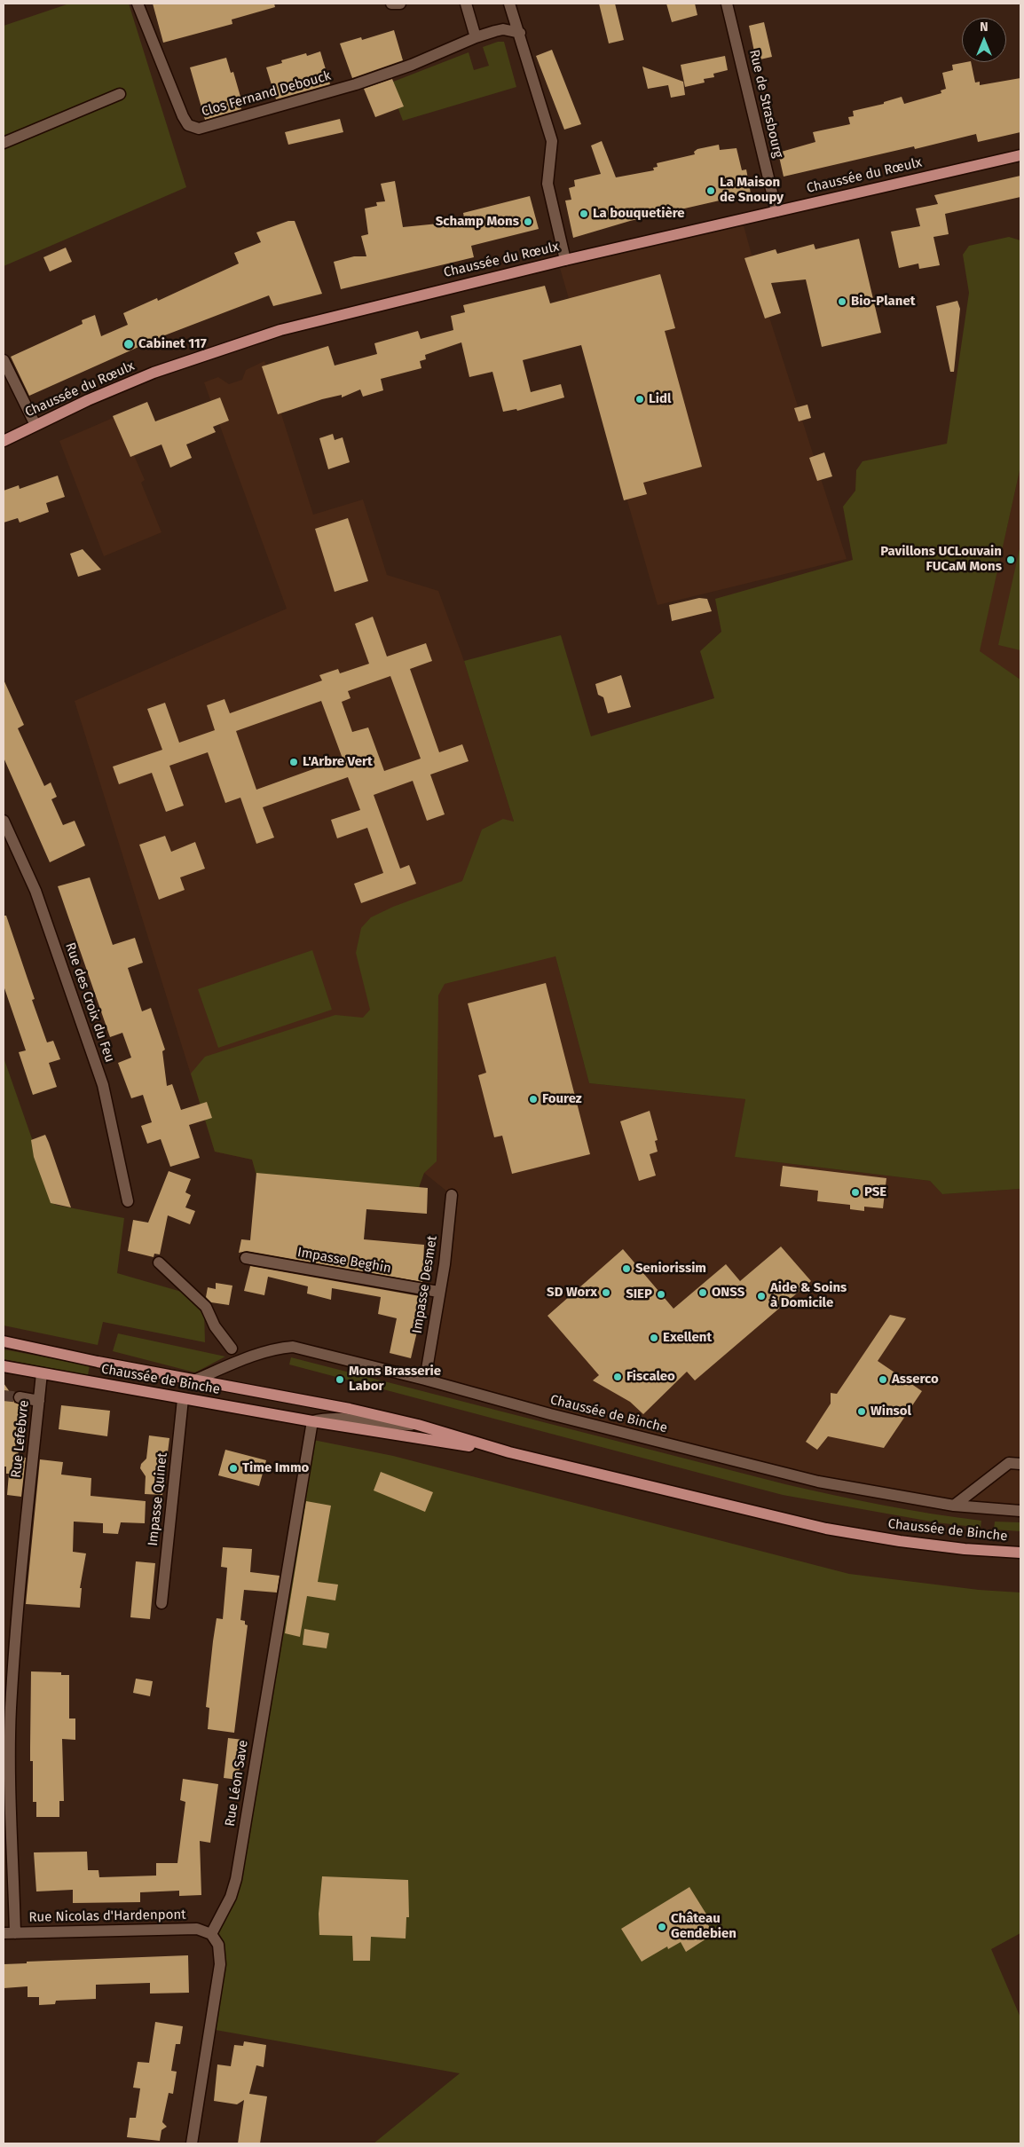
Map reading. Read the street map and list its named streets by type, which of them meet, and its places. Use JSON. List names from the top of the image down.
{
  "streets": {
    "main road": ["Chaussée du Rœulx", "Chaussée de Binche"],
    "street": [
      "Clos Fernand Debouck",
      "Rue de Strasbourg",
      "Rue des Croix du Feu",
      "Impasse Beghin",
      "Impasse Desmet",
      "Rue Lefebvre",
      "Impasse Quinet",
      "Rue Léon Save",
      "Rue Nicolas d'Hardenpont"
    ]
  },
  "crossings": [
    ["Rue de Strasbourg", "Chaussée du Rœulx"],
    ["Impasse Beghin", "Impasse Desmet"],
    ["Impasse Desmet", "Chaussée de Binche"],
    ["Chaussée de Binche", "Rue Lefebvre"],
    ["Chaussée de Binche", "Impasse Quinet"],
    ["Chaussée de Binche", "Rue Léon Save"],
    ["Rue Lefebvre", "Rue Nicolas d'Hardenpont"],
    ["Rue Léon Save", "Rue Nicolas d'Hardenpont"]
  ],
  "places": [
    "La Maison de Snoupy",
    "La bouquetière",
    "Schamp Mons",
    "Bio-Planet",
    "Cabinet 117",
    "Lidl",
    "Pavillons UCLouvain FUCaM Mons",
    "L'Arbre Vert",
    "Fourez",
    "PSE",
    "Seniorissim",
    "SD Worx",
    "ONSS",
    "SIEP",
    "Aide & Soins à Domicile",
    "Exellent",
    "Fiscaleo",
    "Mons Brasserie Labor",
    "Asserco",
    "Winsol",
    "Time Immo",
    "Château Gendebien"
  ],
  "north": "top"
}
